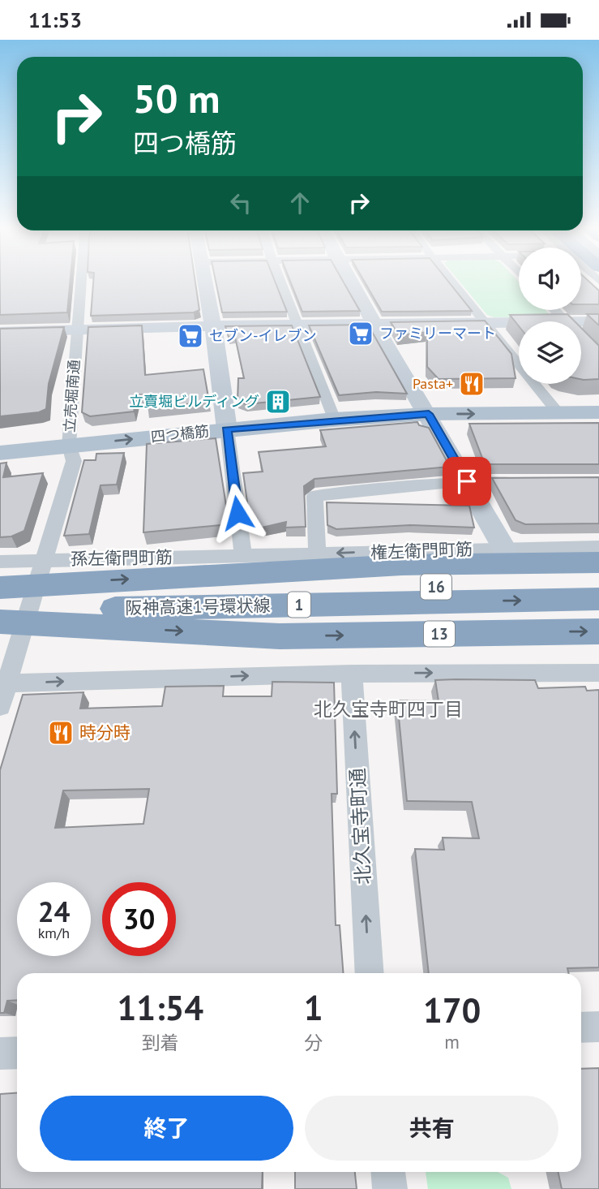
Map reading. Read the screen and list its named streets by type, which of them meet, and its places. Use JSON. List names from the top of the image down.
{
  "streets": {
    "highway": [
      "16",
      "1",
      "阪神高速1号環状線",
      "13"
    ],
    "main road": ["四つ橋筋"],
    "street": [
      "立売堀南通",
      "権左衛門町筋",
      "孫左衛門町筋",
      "北久宝寺町通"
    ]
  },
  "crossings": [
    ["立売堀南通", "四つ橋筋"],
    ["立売堀南通", "孫左衛門町筋"],
    ["権左衛門町筋", "孫左衛門町筋"],
    ["16", "阪神高速1号環状線"]
  ],
  "one_way": ["四つ橋筋", "北久宝寺町通"],
  "districts": ["北久宝寺町四丁目"],
  "places": {
    "supermarket": ["ファミリーマート", "セブン-イレブン"],
    "restaurant": ["Pasta+", "時分時"],
    "building": ["立賣堀ビルディング"]
  },
  "page": {
    "status": "11:53",
    "turn": ["50 m", "四つ橋筋"],
    "speed": "24 km/h",
    "limit": "30",
    "eta": [
      "11:54",
      "到着",
      "1",
      "分",
      "170",
      "m"
    ],
    "buttons": ["終了", "共有"]
  }
}
